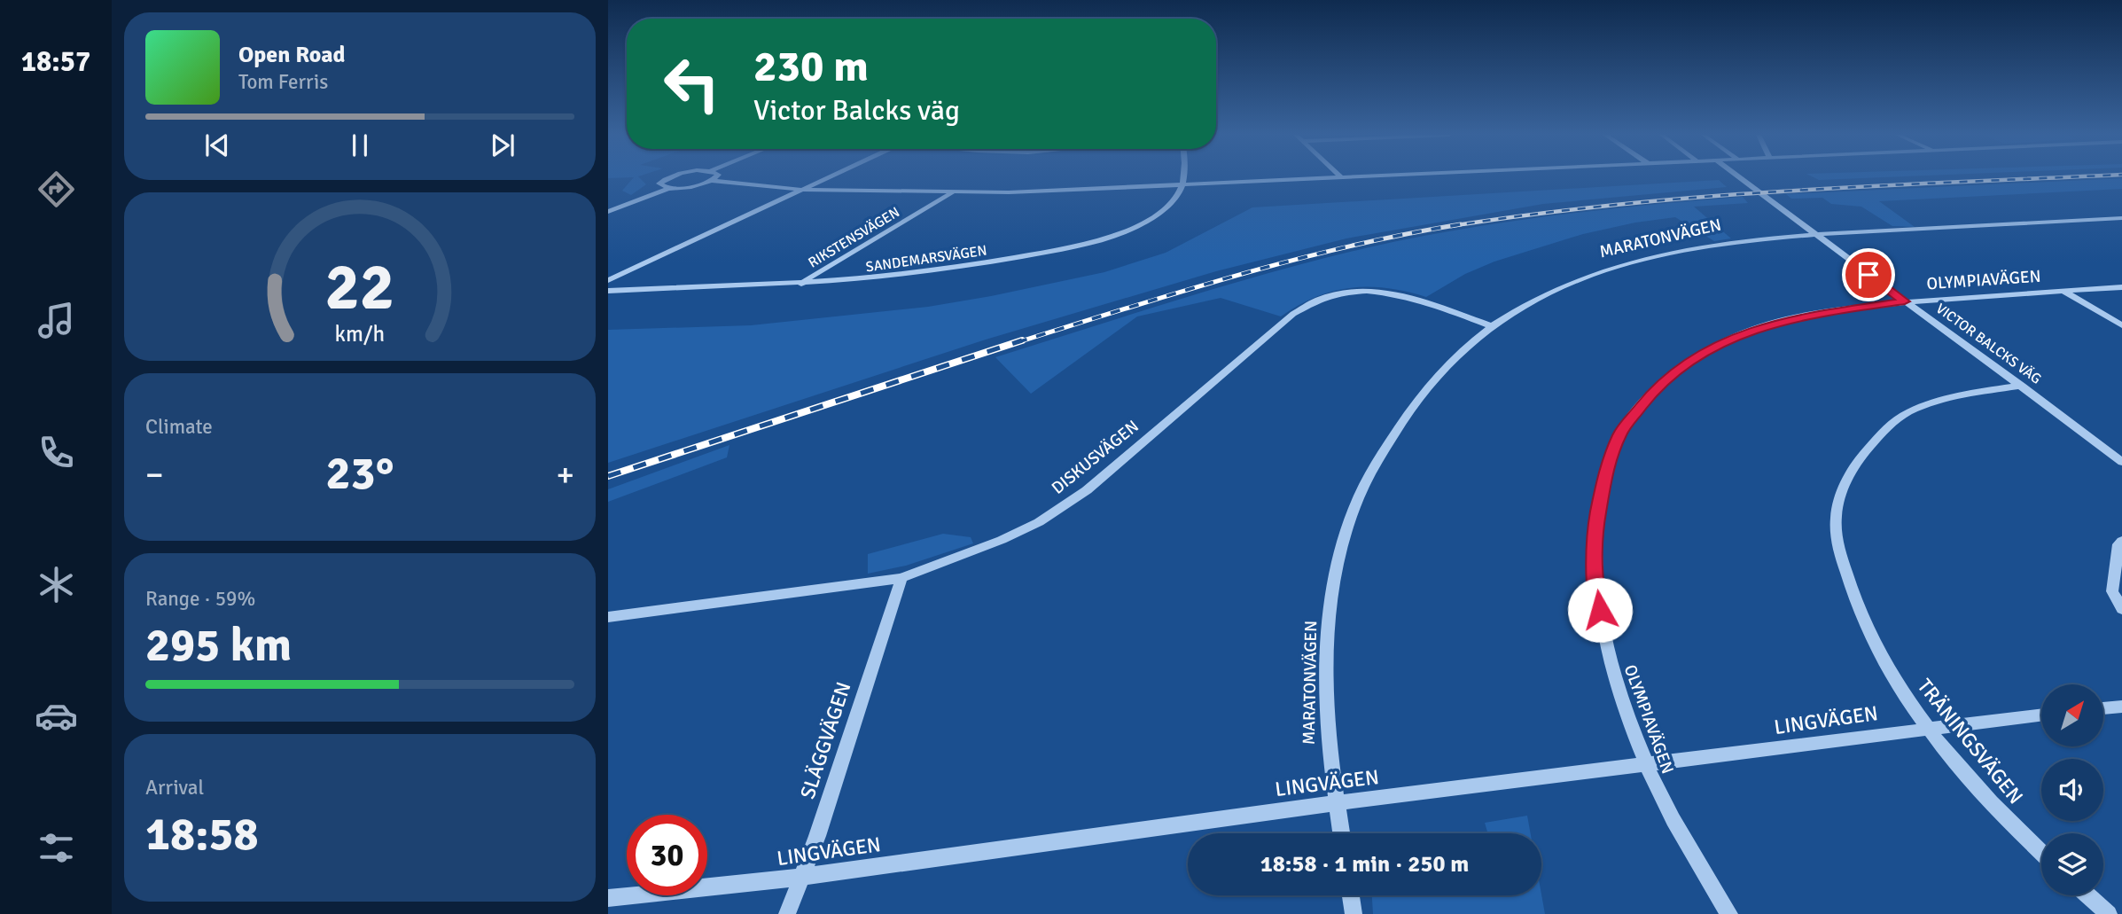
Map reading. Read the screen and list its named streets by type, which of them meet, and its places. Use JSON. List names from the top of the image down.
{
  "streets": {
    "street": [
      "RIKSTENSVÄGEN",
      "MARATONVÄGEN",
      "SANDEMARSVÄGEN",
      "OLYMPIAVÄGEN",
      "VICTOR BALCKS VÄG",
      "DISKUSVÄGEN",
      "LINGVÄGEN",
      "SLÄGGVÄGEN",
      "TRÄNINGSVÄGEN"
    ]
  },
  "crossings": [
    ["RIKSTENSVÄGEN", "SANDEMARSVÄGEN"],
    ["MARATONVÄGEN", "VICTOR BALCKS VÄG"],
    ["MARATONVÄGEN", "DISKUSVÄGEN"],
    ["MARATONVÄGEN", "LINGVÄGEN"],
    ["OLYMPIAVÄGEN", "VICTOR BALCKS VÄG"],
    ["OLYMPIAVÄGEN", "LINGVÄGEN"],
    ["VICTOR BALCKS VÄG", "TRÄNINGSVÄGEN"],
    ["DISKUSVÄGEN", "SLÄGGVÄGEN"],
    ["LINGVÄGEN", "SLÄGGVÄGEN"],
    ["LINGVÄGEN", "TRÄNINGSVÄGEN"]
  ],
  "north": "top right",
  "page": {
    "tabs": "18:57",
    "turn": ["230 m", "Victor Balcks väg"],
    "song": ["Open Road", "Tom Ferris"],
    "tile": [
      "Climate",
      ["Range · 59%", "295 km"],
      ["Arrival", "18:58"]
    ],
    "heat": ["−", "23°", "+"],
    "limit": "30",
    "trip": "18:58 · 1 min · 250 m",
    "gauge": ["22", "km/h"]
  }
}
